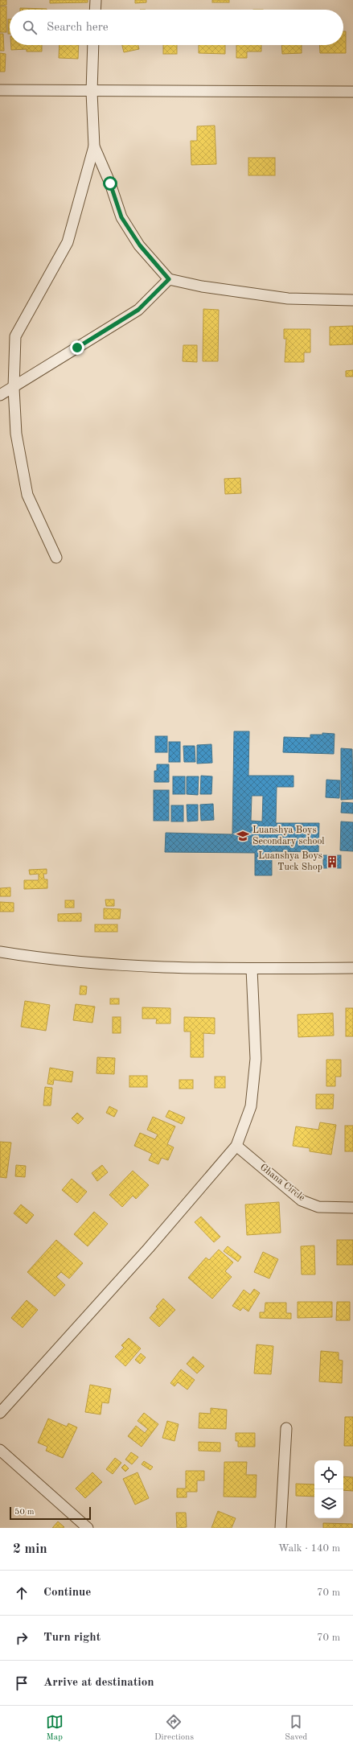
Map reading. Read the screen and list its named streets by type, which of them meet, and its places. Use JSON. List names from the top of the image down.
{
  "streets": {
    "street": ["Ghana Circle"]
  },
  "places": {
    "school or university": ["Luanshya Boys Secondary school"],
    "building": ["Luanshya Boys Tuck Shop"]
  },
  "scale_bar": "50 m",
  "page": {
    "search": "Search here",
    "scale": "50 m",
    "heading": ["2 min", "Walk · 140 m"],
    "list": [
      ["Continue", "70 m"],
      ["Turn right", "70 m"],
      "Arrive at destination"
    ],
    "nav": ["Map", "Directions", "Saved"]
  }
}
